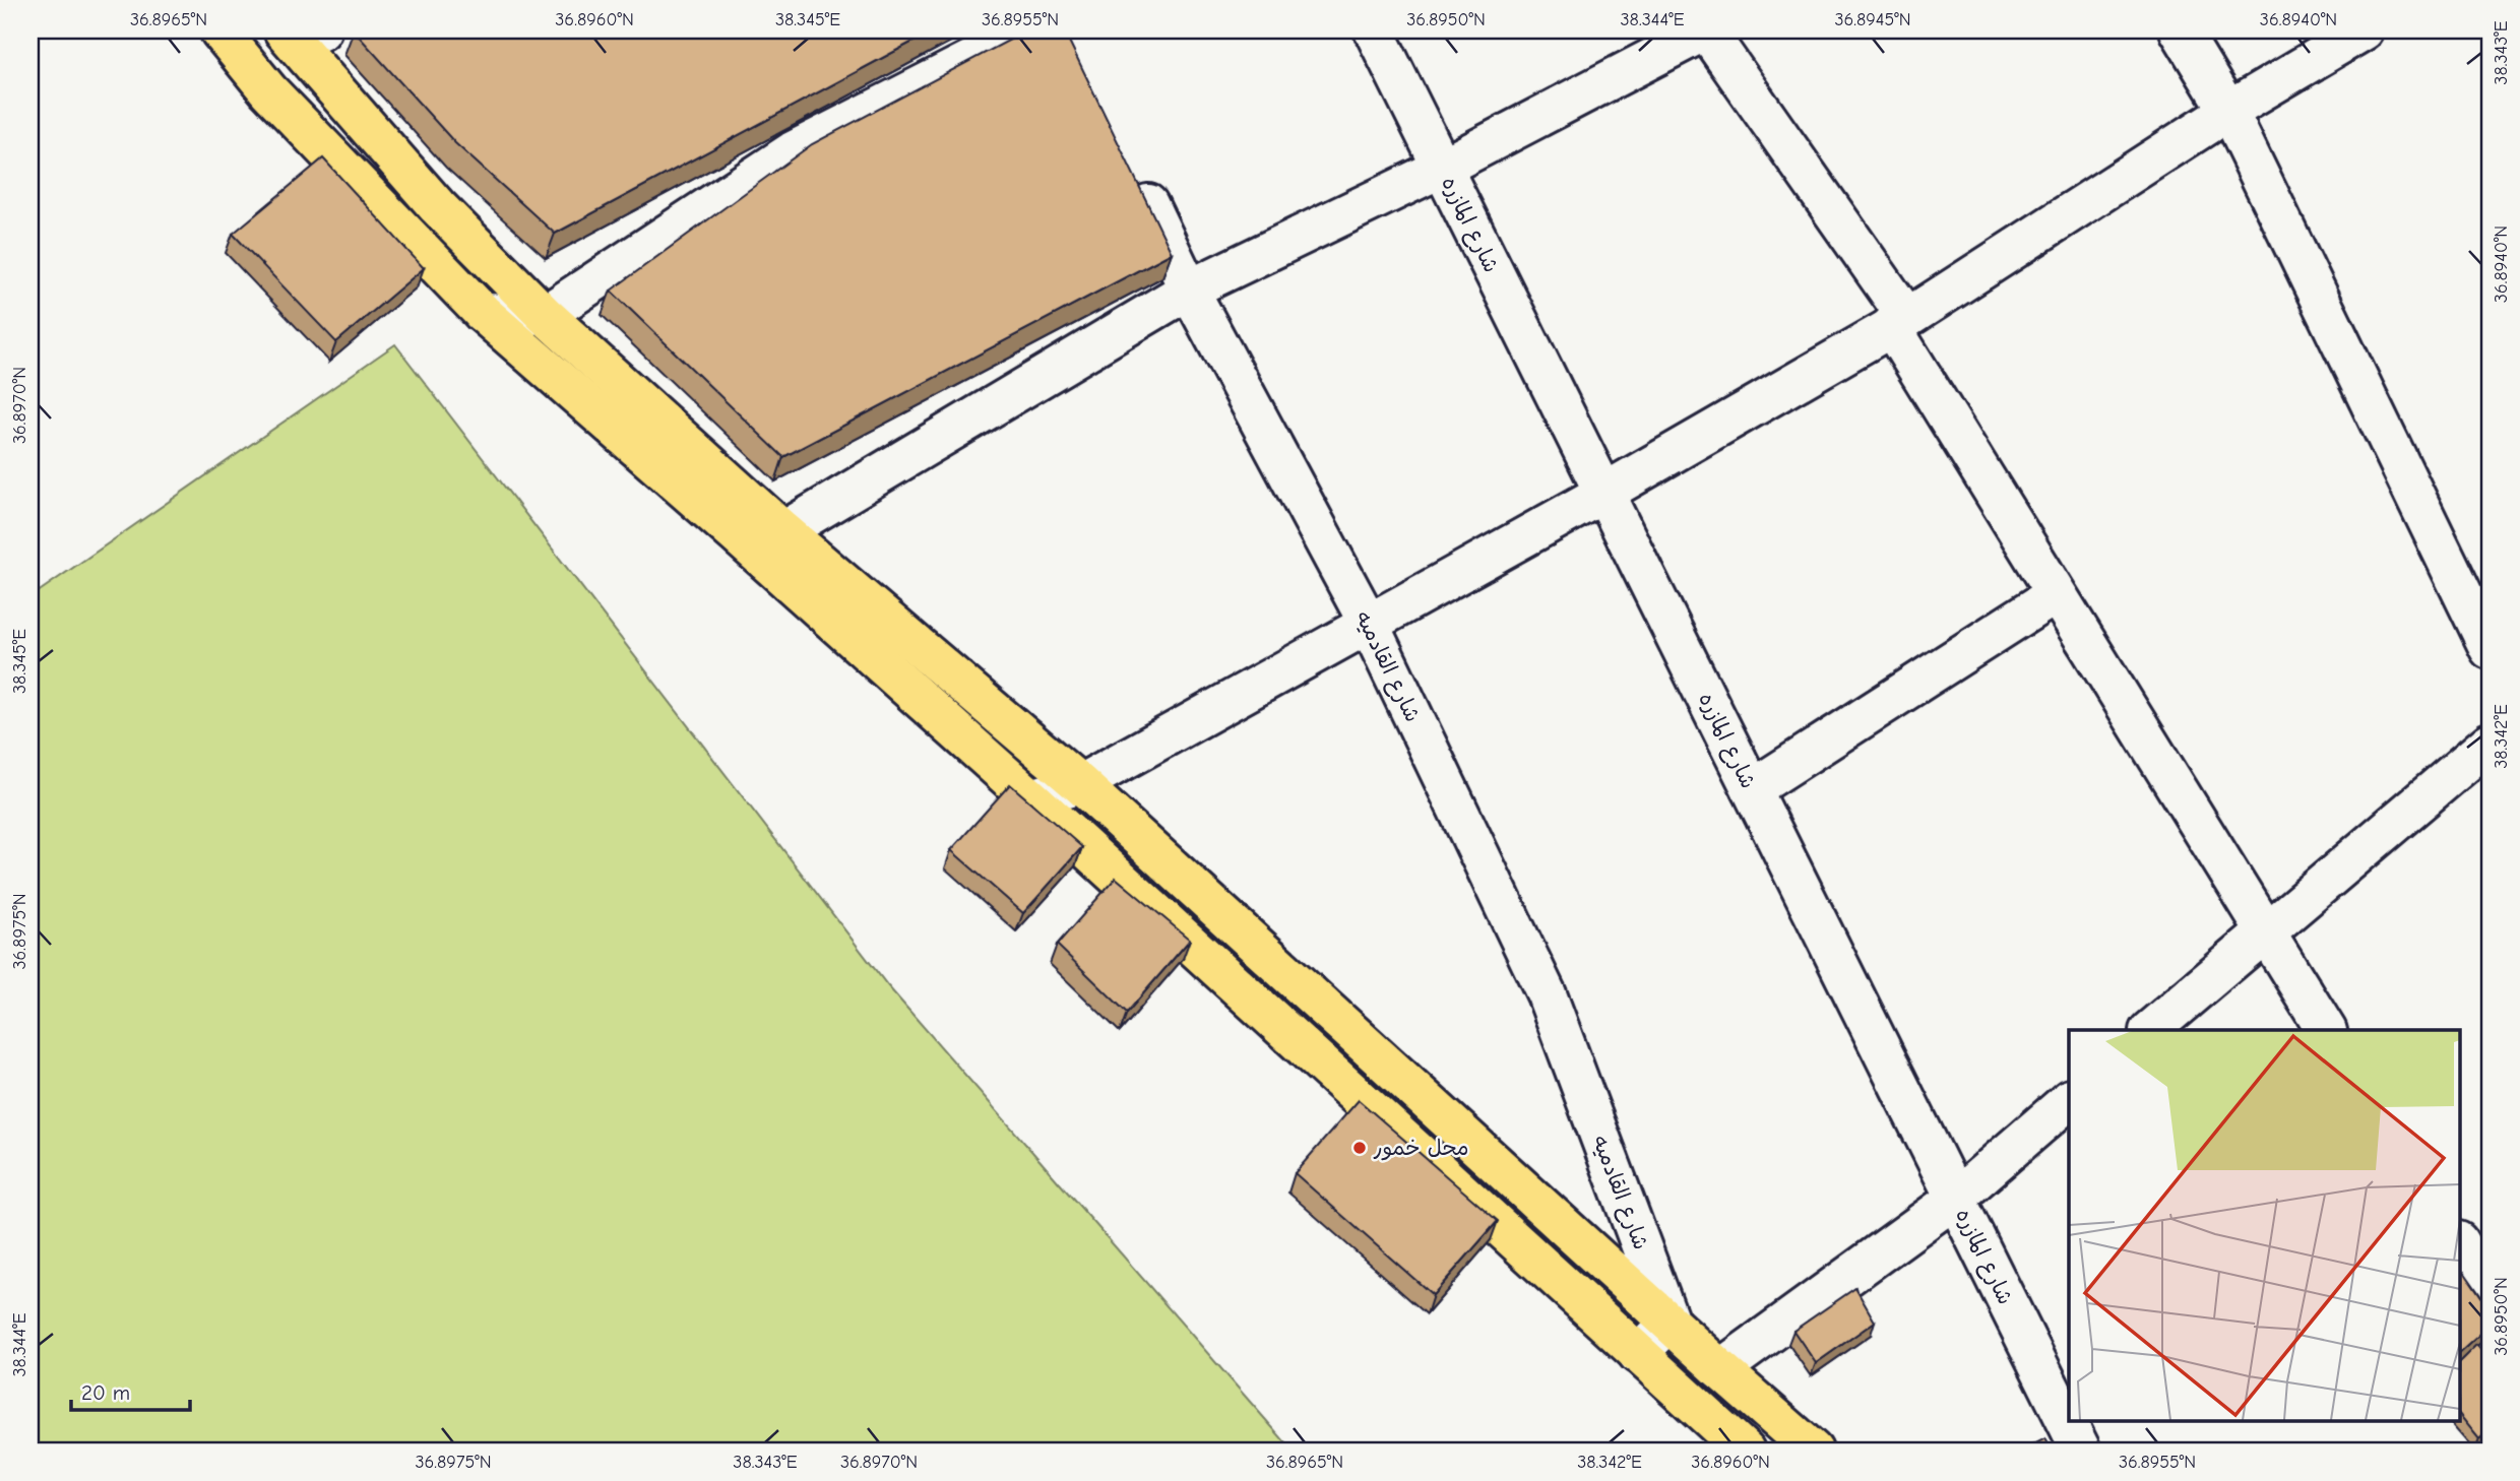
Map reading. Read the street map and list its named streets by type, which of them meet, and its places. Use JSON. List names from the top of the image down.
{
  "streets": {
    "street": ["شارع المازره", "شارع القادميه"]
  },
  "places": ["محل خمور"],
  "scale_bar": "20 m",
  "coordinates": [
    "36.8965°N",
    "36.8960°N",
    "38.345°E",
    "36.8955°N",
    "36.8950°N",
    "38.344°E",
    "36.8945°N",
    "36.8940°N",
    "38.343°E",
    "36.8970°N",
    "38.342°E",
    "36.8975°N"
  ]
}
